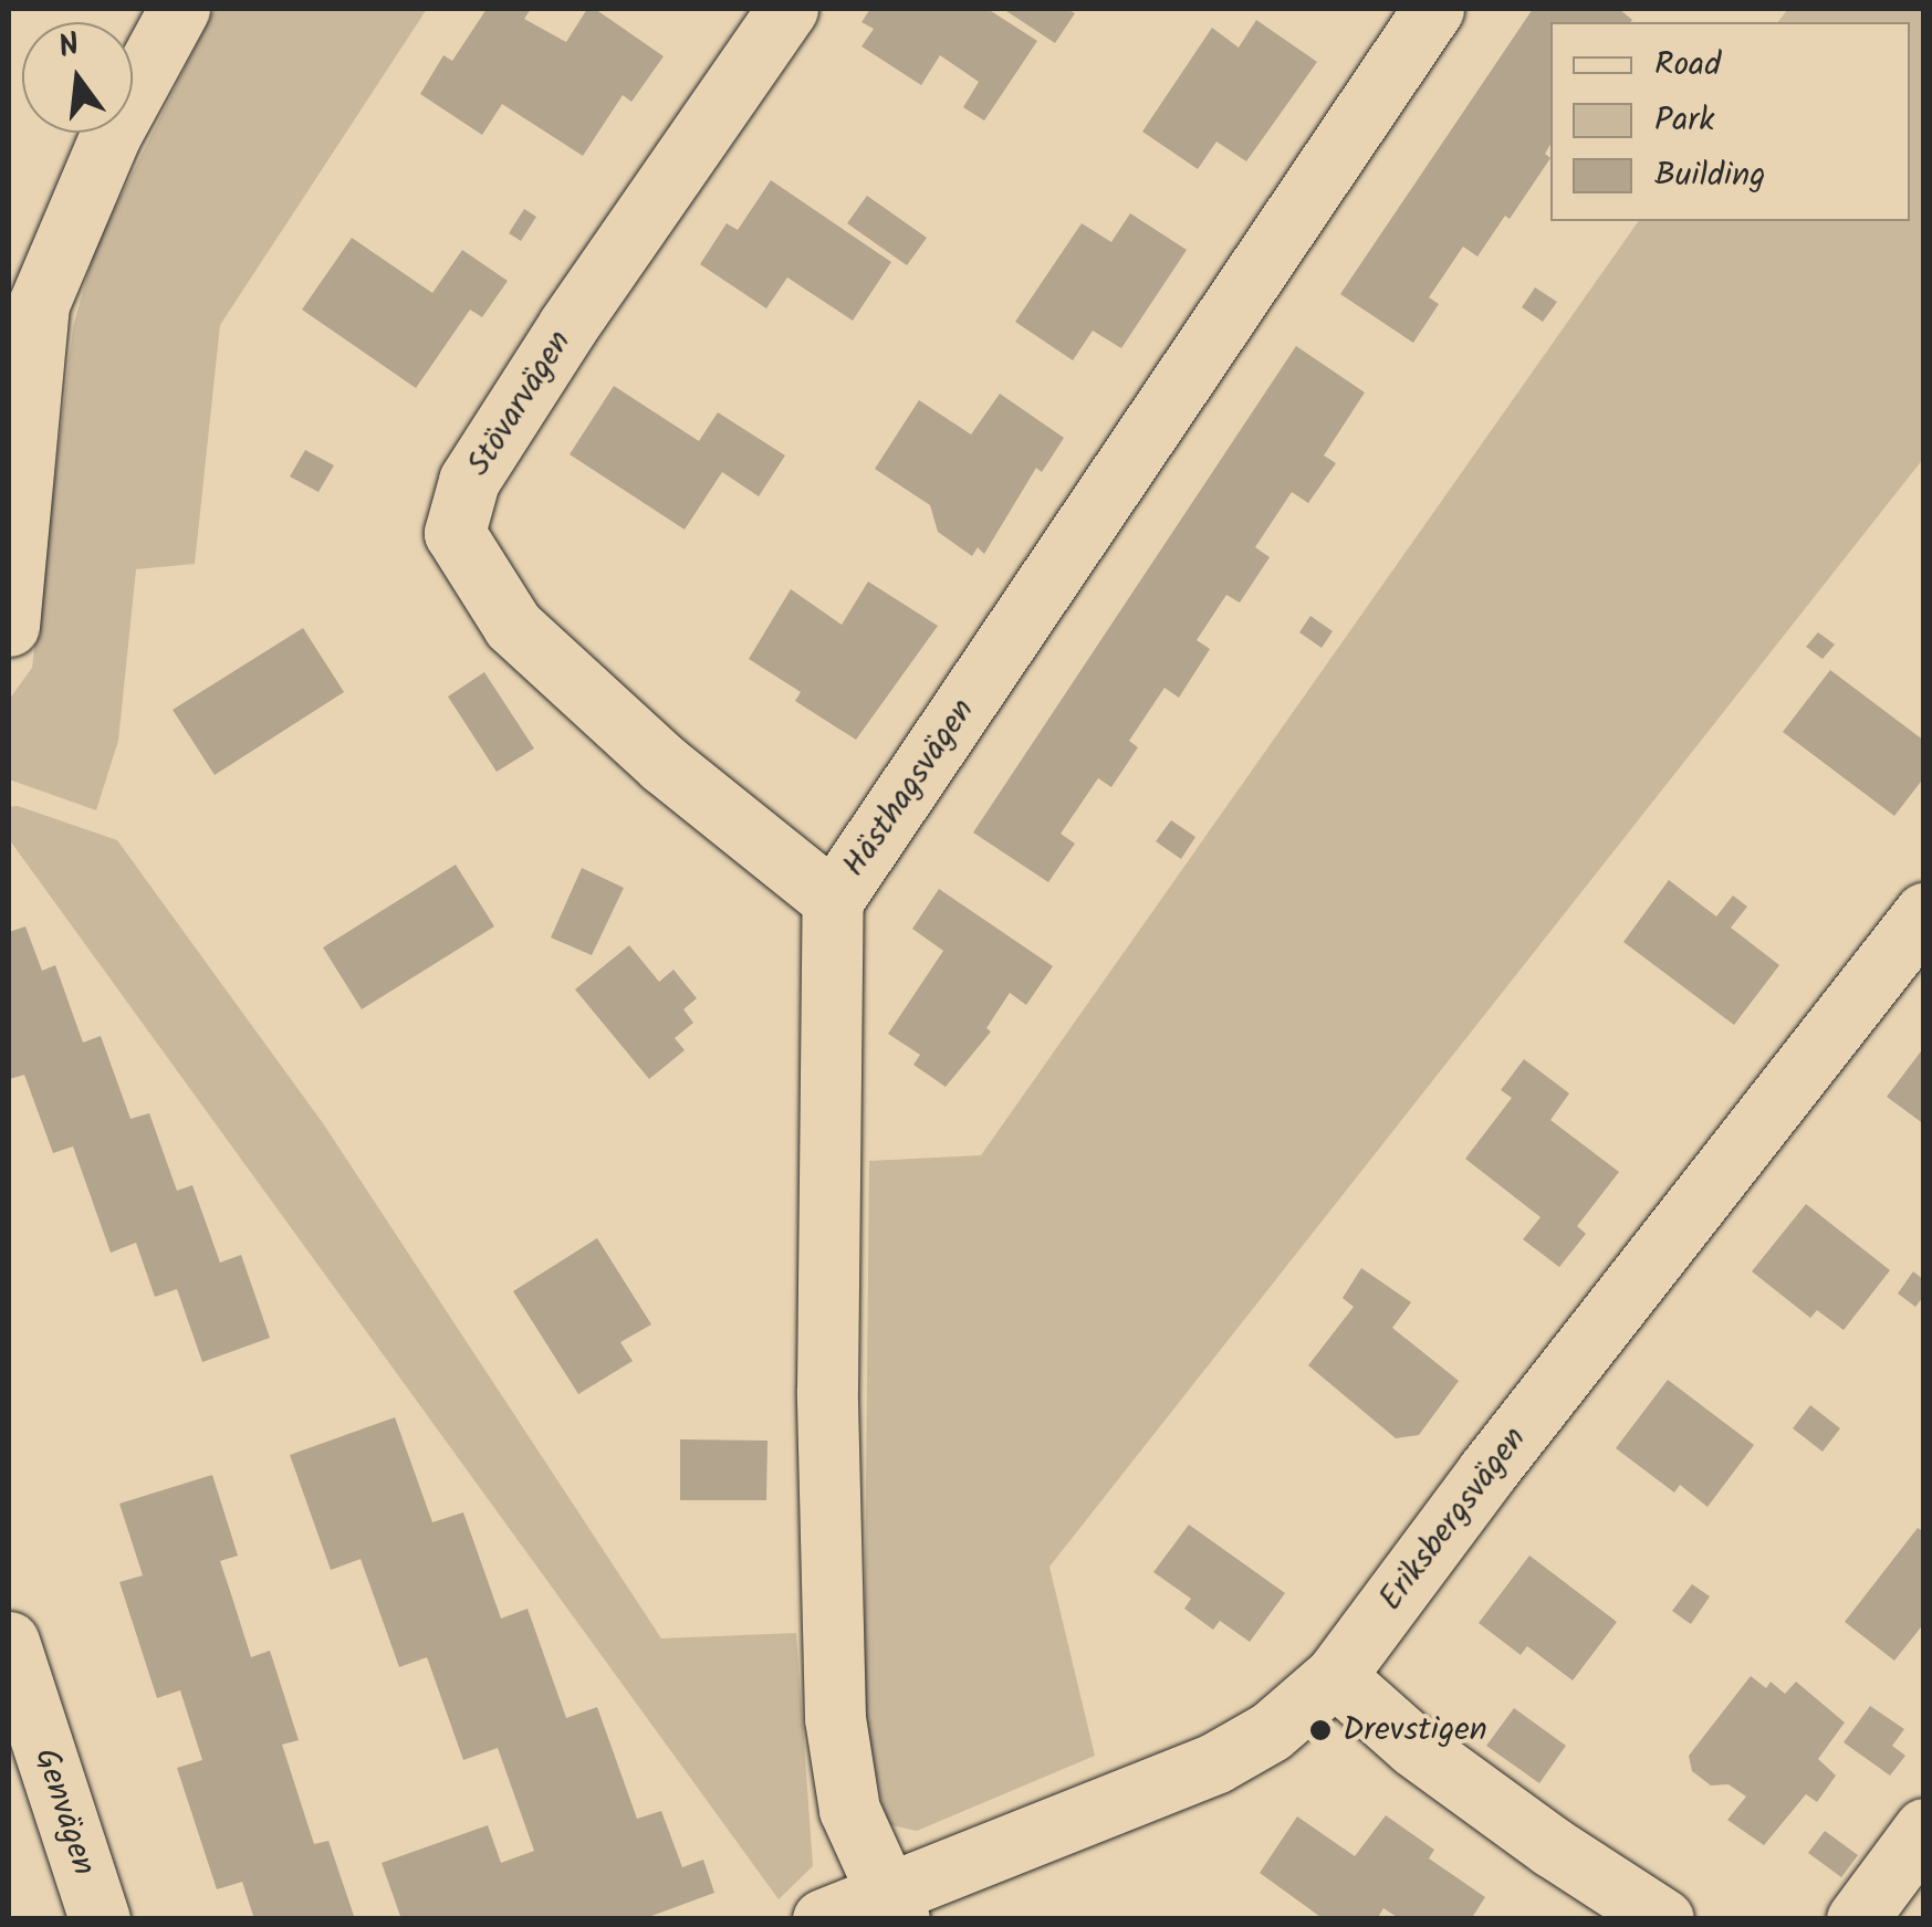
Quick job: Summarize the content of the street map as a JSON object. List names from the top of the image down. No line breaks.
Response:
{"streets":{"street":["Stövarvägen","Hästhagsvägen","Eriksbergsvägen","Genvägen"]},"crossings":[["Stövarvägen","Hästhagsvägen"],["Hästhagsvägen","Eriksbergsvägen"]],"places":["Drevstigen"],"legend":["Road","Park","Building"],"north":"top"}
